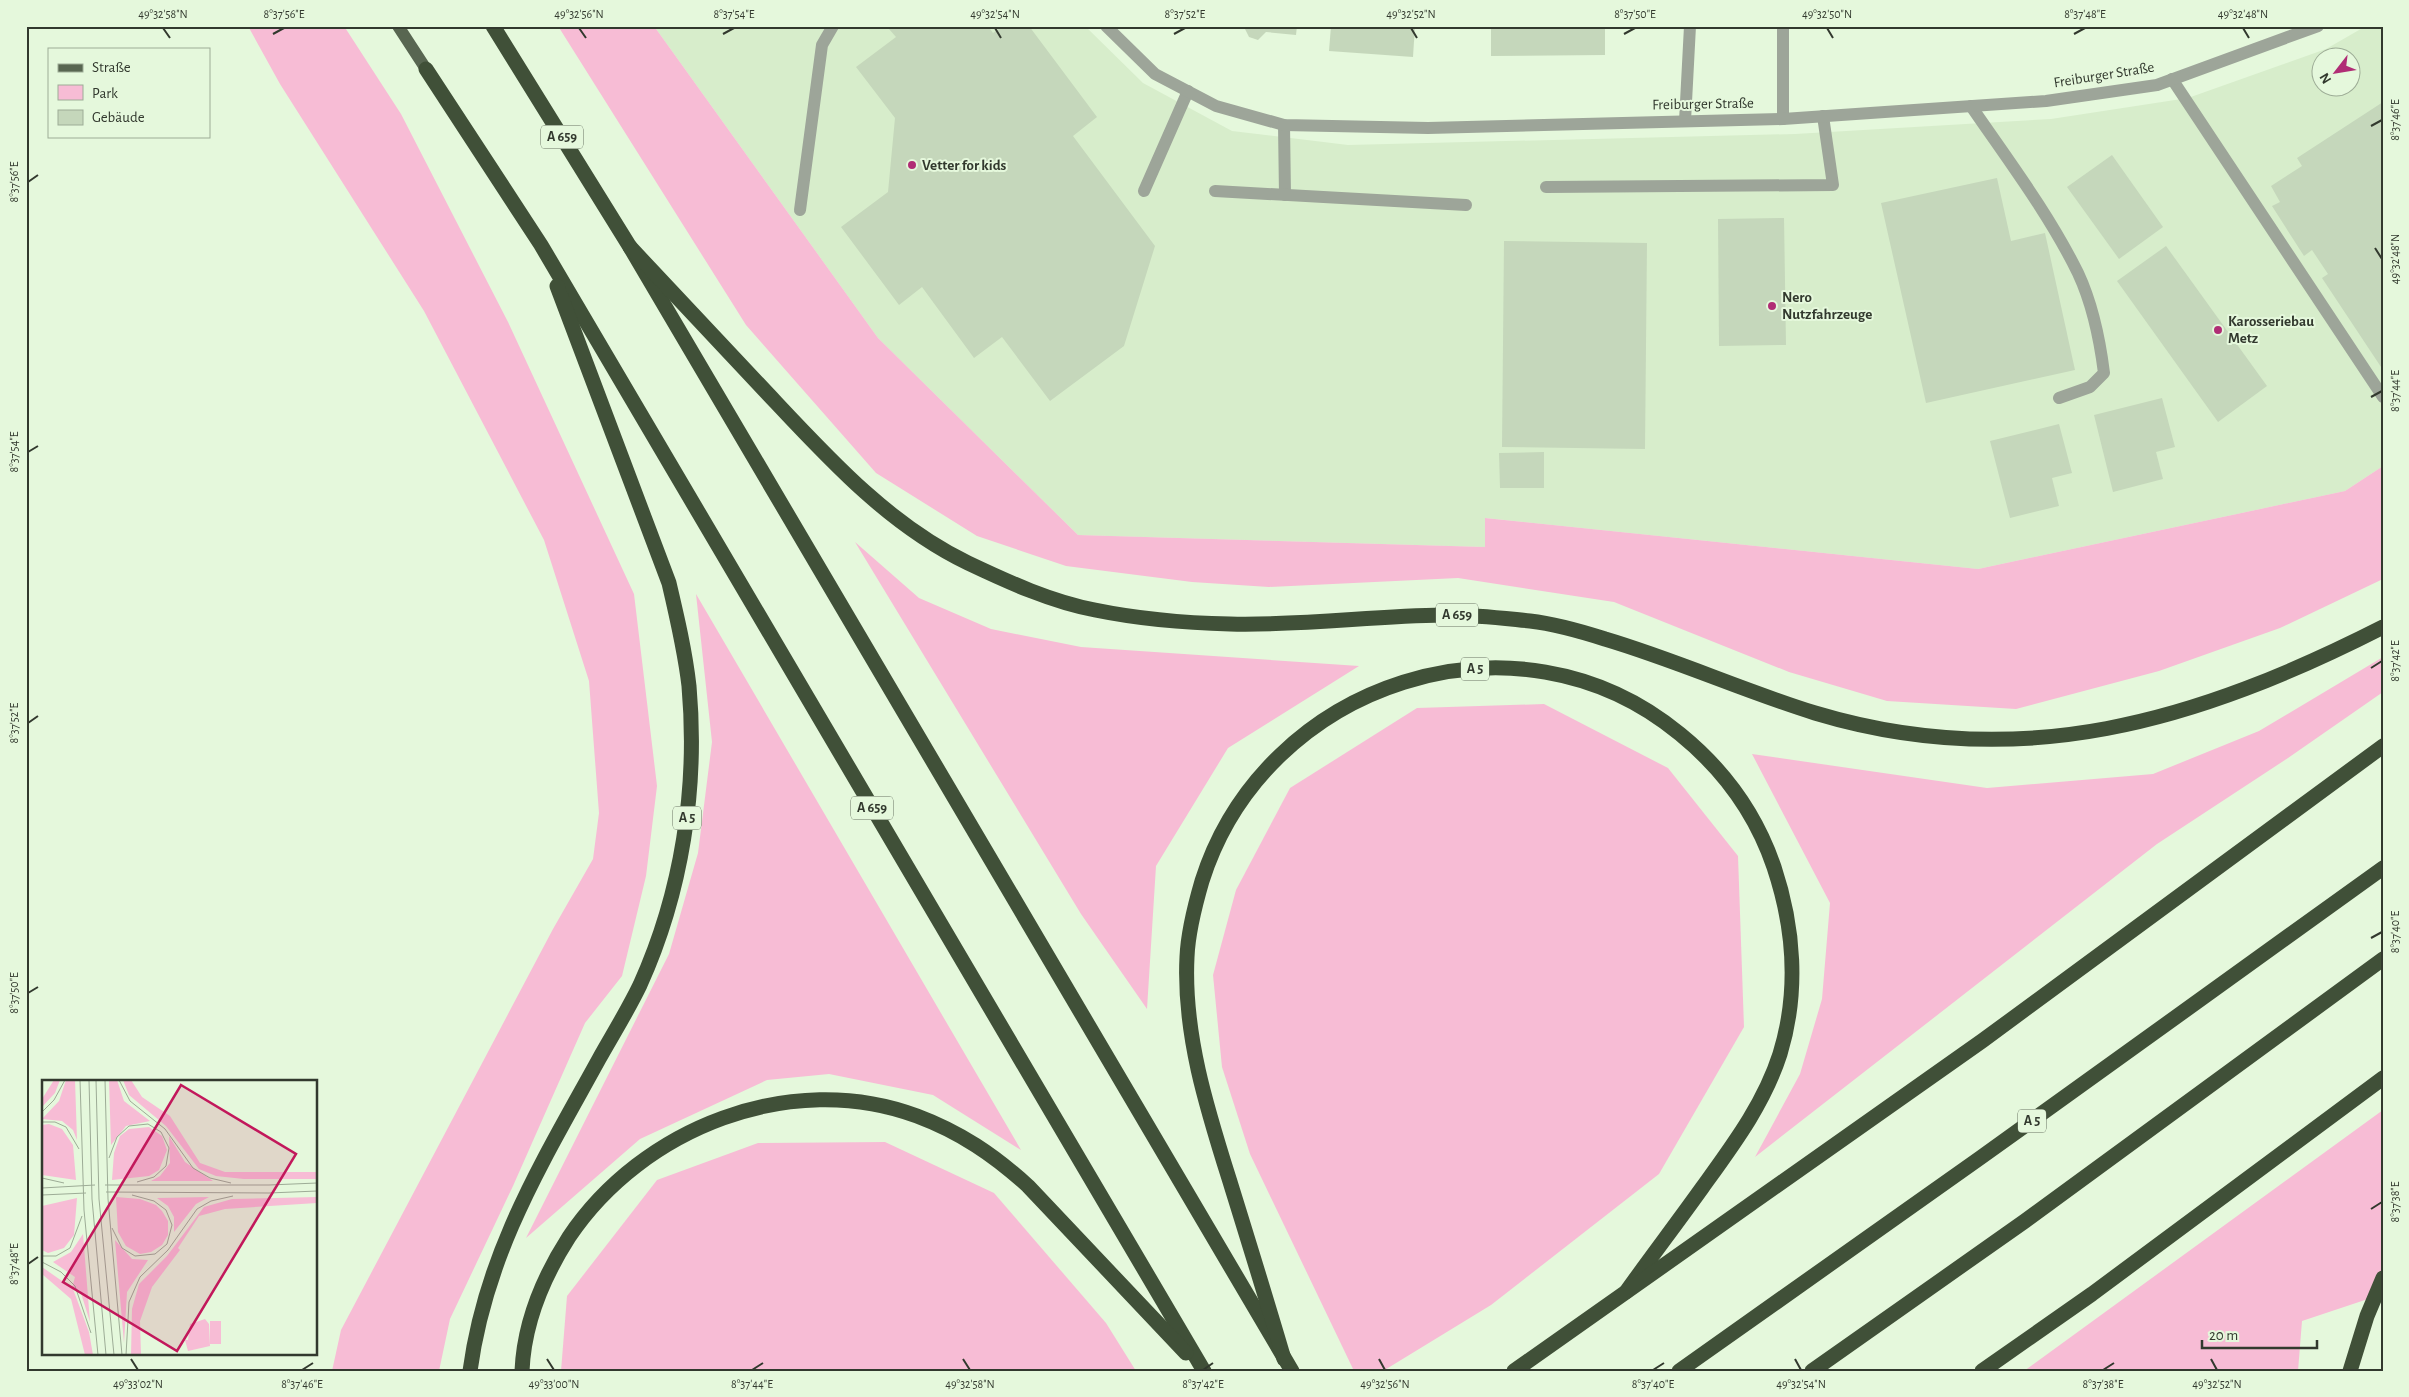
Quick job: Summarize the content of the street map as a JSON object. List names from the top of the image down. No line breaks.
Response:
{"streets":{"highway":["A 659","A 5"],"street":["Freiburger Straße"]},"crossings":[["A 659","A 5"]],"places":["Vetter for kids","Nero Nutzfahrzeuge","Karosseriebau Metz"],"legend":["Straße","Park","Gebäude"],"scale_bar":"20 m","north":"bottom left","coordinates":["49°32'58\"N","8°37'56\"E","49°32'56\"N","8°37'54\"E","49°32'54\"N","8°37'52\"E","49°32'52\"N","8°37'50\"E","49°32'50\"N","8°37'48\"E","49°32'48\"N","8°37'46\"E","8°37'44\"E","8°37'42\"E","8°37'40\"E","8°37'38\"E","49°33'02\"N","49°33'00\"N"]}
